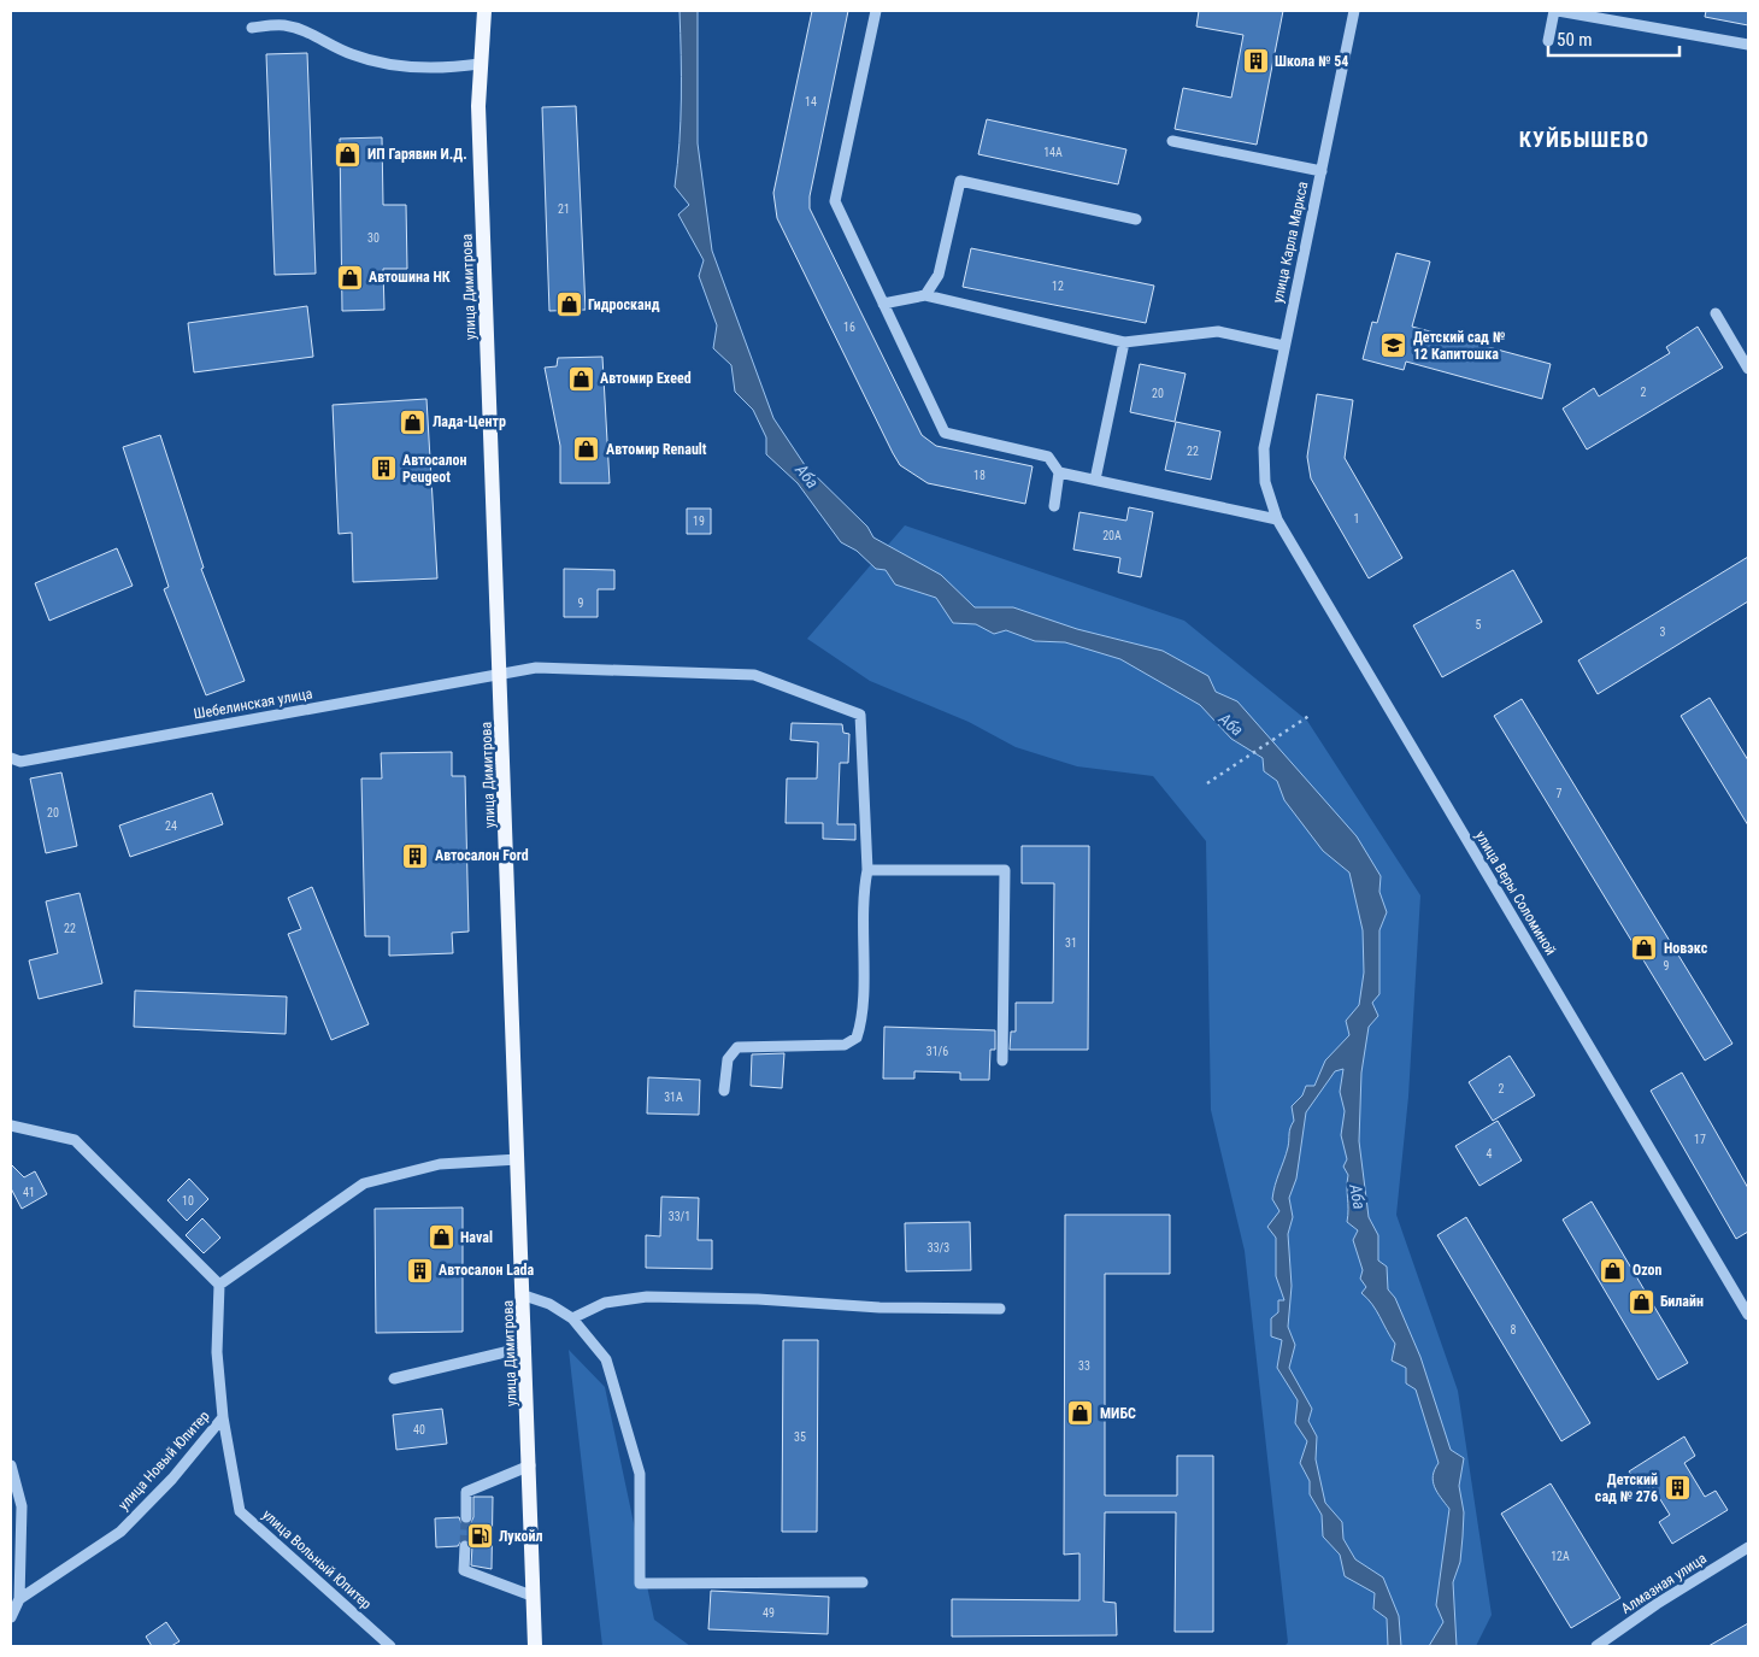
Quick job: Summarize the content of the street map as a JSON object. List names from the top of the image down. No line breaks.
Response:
{"streets":{"main road":["улица Димитрова"],"street":["улица Карла Маркса","Шебелинская улица","улица Веры Соломиной","улица Новый Юпитер","улица Вольный Юпитер","Алмазная улица"]},"crossings":[["улица Карла Маркса","улица Веры Соломиной"],["улица Димитрова","Шебелинская улица"],["улица Новый Юпитер","улица Вольный Юпитер"]],"districts":["КУЙБЫШЕВО"],"water":["Аба"],"places":{"building":["Школа № 54","Автосалон Peugeot","Автосалон Ford","Автосалон Lada","Детский сад № 276"],"shop":["ИП Гарявин И.Д.","Автошина НК","Гидросканд","Автомир Exeed","Лада-Центр","Автомир Renault","Новэкс","Haval","Ozon","Билайн","МИБС"],"school or university":["Детский сад № 12 Капитошка"],"fuel station":["Лукойл"]},"house_numbers":["14","14А","21","30","12","16","2","20","22","18","1","19","20А","9","5","3","7","20","24","22","31","9","31/6","2","31А","17","4","41","10","33/1","33/3","8","33","40","35","12А","49"],"scale_bar":"50 m"}
